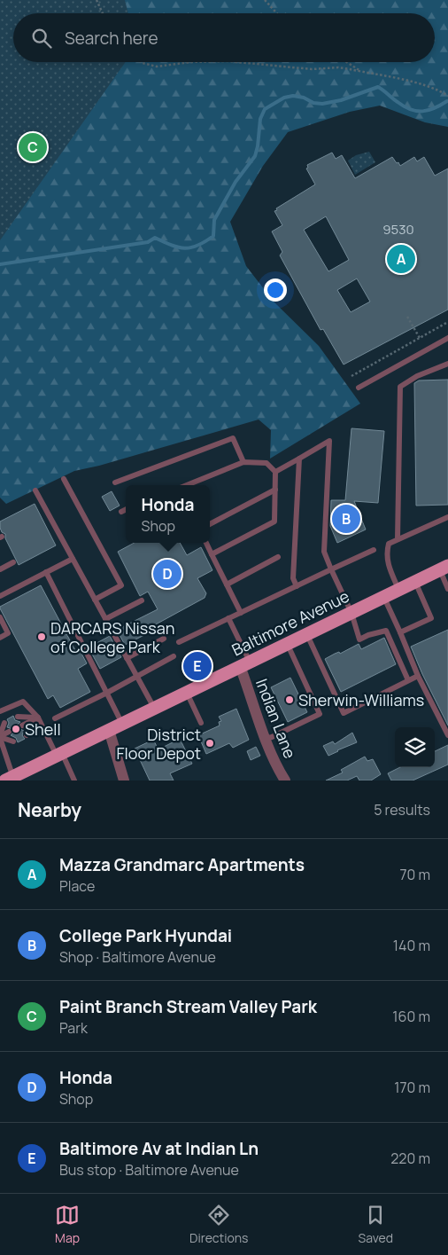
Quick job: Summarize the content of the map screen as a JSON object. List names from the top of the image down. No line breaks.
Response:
{"streets":{"main road":["Baltimore Avenue"],"street":["Indian Lane"]},"crossings":[["Baltimore Avenue","Indian Lane"]],"places":["DARCARS Nissan of College Park","Sherwin-Williams","Shell","District Floor Depot"],"house_numbers":["9530"],"page":{"search":"Search here","pins":["C","A","B","D","E"],"popup":["Honda","Shop"],"heading":["Nearby","5 results"],"list":[{"mark":"A","name":"Mazza Grandmarc Apartments","note":"Place","value":"70 m"},{"mark":"B","name":"College Park Hyundai","note":"Shop · Baltimore Avenue","value":"140 m"},{"mark":"C","name":"Paint Branch Stream Valley Park","note":"Park","value":"160 m"},{"mark":"D","name":"Honda","note":"Shop","value":"170 m"},{"mark":"E","name":"Baltimore Av at Indian Ln","note":"Bus stop · Baltimore Avenue","value":"220 m"}],"nav":["Map","Directions","Saved"]}}
